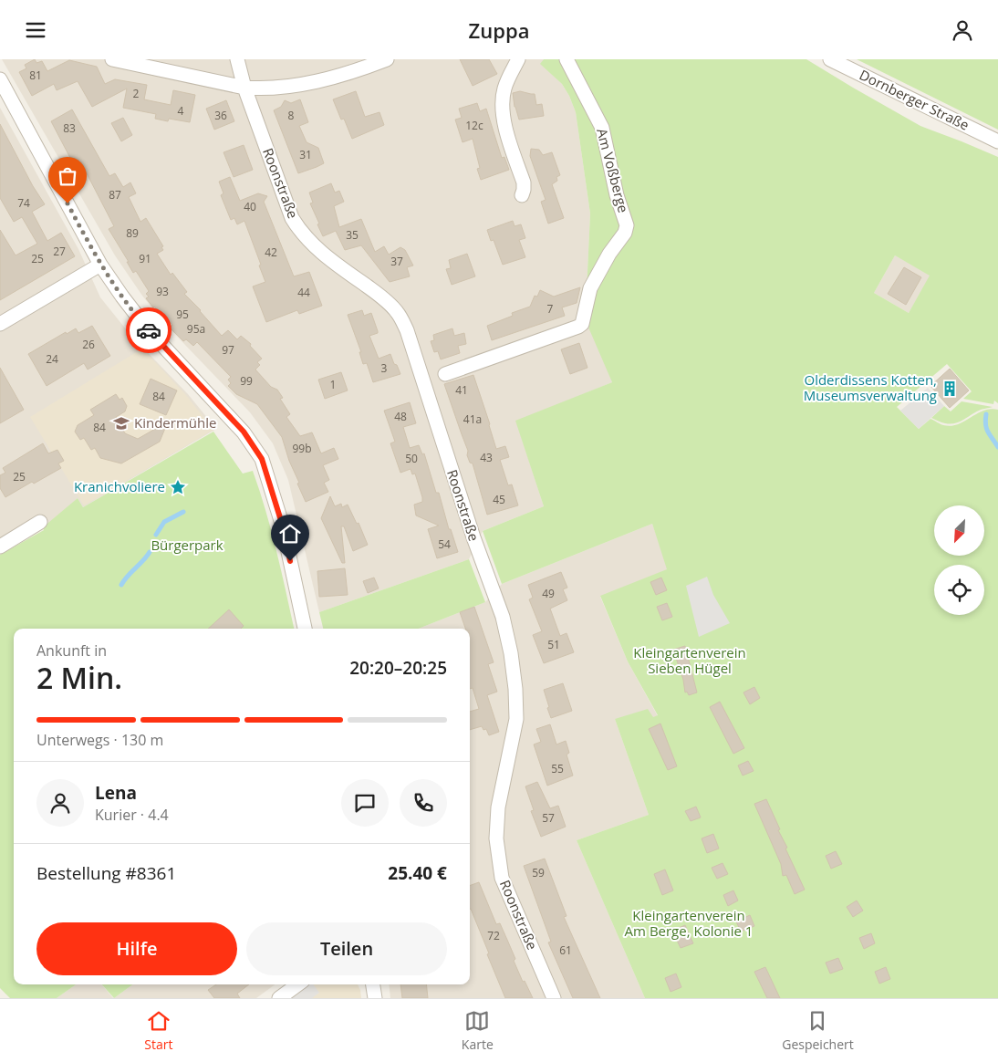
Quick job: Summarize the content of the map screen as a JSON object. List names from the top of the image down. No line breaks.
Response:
{"streets":{"street":["Dornberger Straße","Am Voßberge","Roonstraße"]},"parks":["Bürgerpark","Kleingartenverein Sieben Hügel","Kleingartenverein Am Berge, Kolonie 1"],"places":{"building":["Olderdissens Kotten, Museumsverwaltung"],"school or university":["Kindermühle"],"place":["Kranichvoliere"]},"house_numbers":["81","2","4","36","8","12c","83","31","87","74","40","89","35","27","42","25","91","37","93","44","7","95","95a","26","97","24","3","99","1","41","84","48","41a","84","99b","43","50","25","45","54","49","51","55","57","59","72","61"],"north":"bottom left","page":{"header":"Zuppa","heading":["2 Min.","Ankunft in","20:20–20:25"],"panel":["Lena","Kurier · 4.4","Bestellung #8361","25.40 €"],"bar":"Unterwegs · 130 m","buttons":["Hilfe","Teilen"],"tabs":["Start","Karte","Gespeichert"]}}
